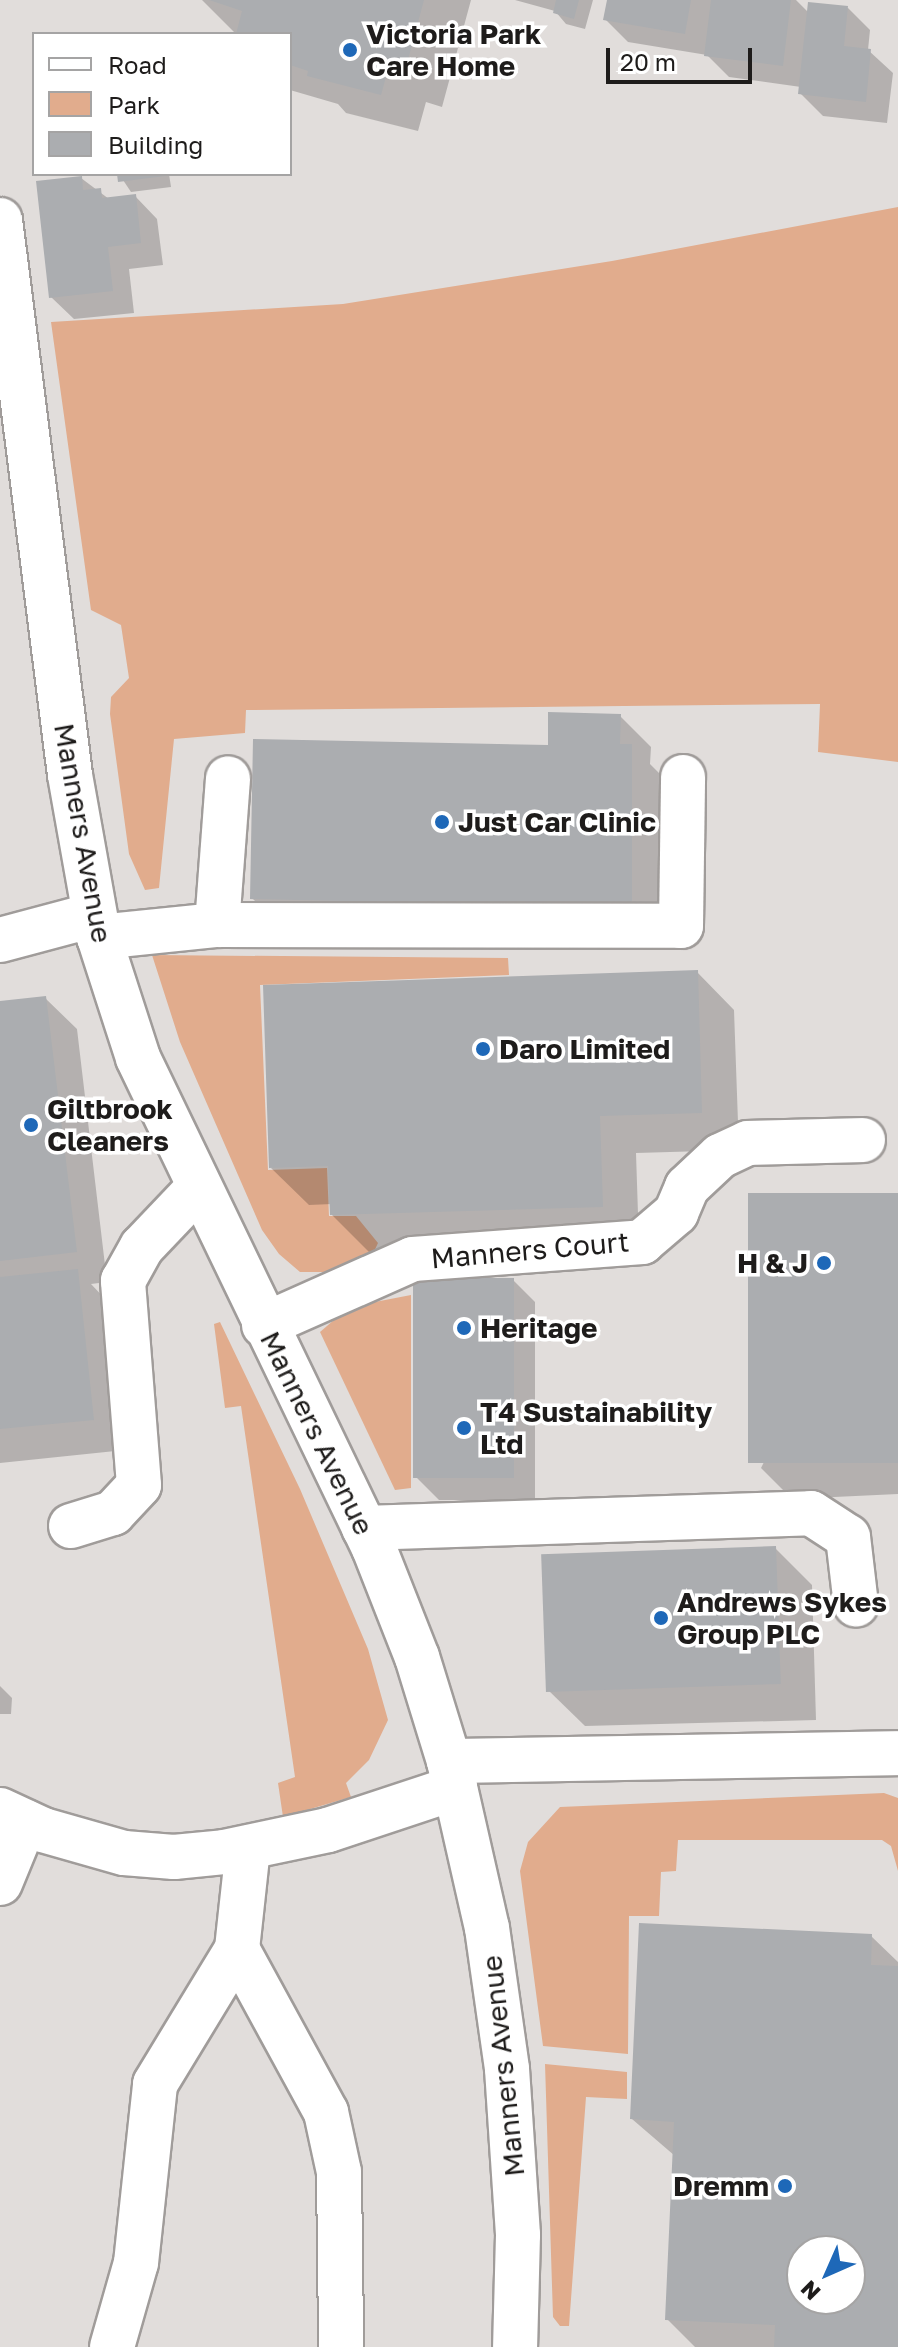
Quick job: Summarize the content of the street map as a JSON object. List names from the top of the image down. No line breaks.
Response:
{"streets":{"street":["Manners Avenue","Manners Court"]},"crossings":[["Manners Avenue","Manners Court"]],"places":["Victoria Park Care Home","Just Car Clinic","Daro Limited","Giltbrook Cleaners","H & J","Heritage","T4 Sustainability Ltd","Andrews Sykes Group PLC","Dremm"],"legend":["Road","Park","Building"],"scale_bar":"20 m","north":"bottom left"}
